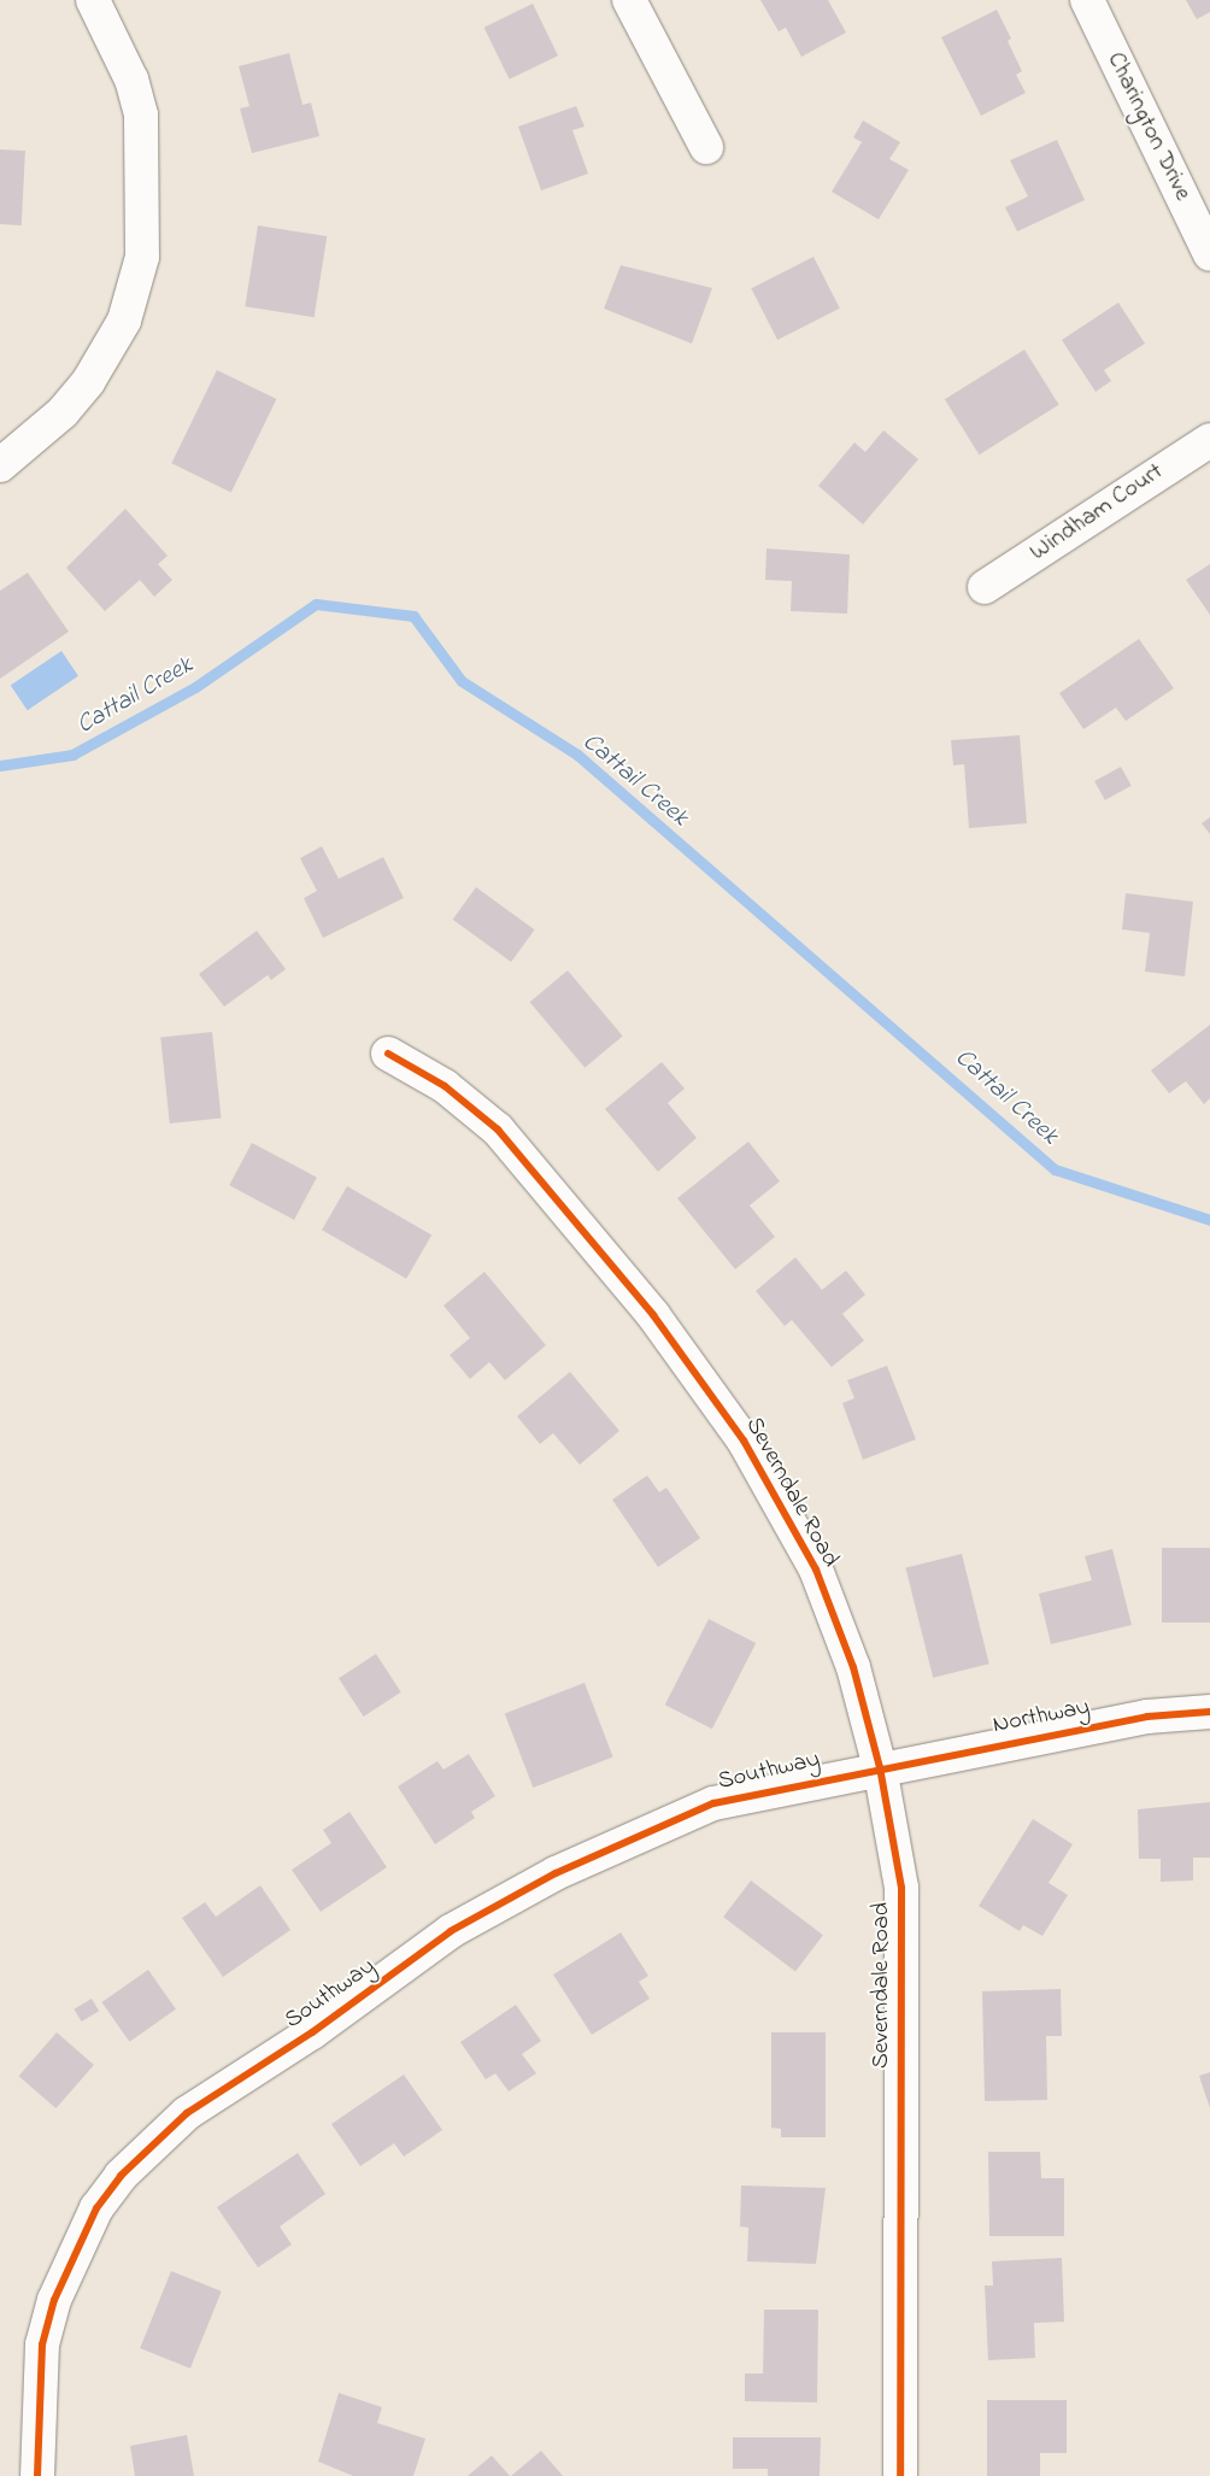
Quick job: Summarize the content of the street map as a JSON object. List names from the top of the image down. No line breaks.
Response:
{"streets":{"street":["Charington Drive","Windham Court","Severndale Road","Northway","Southway"]},"crossings":[["Severndale Road","Northway"],["Severndale Road","Southway"],["Northway","Southway"]],"water":["Cattail Creek"]}
